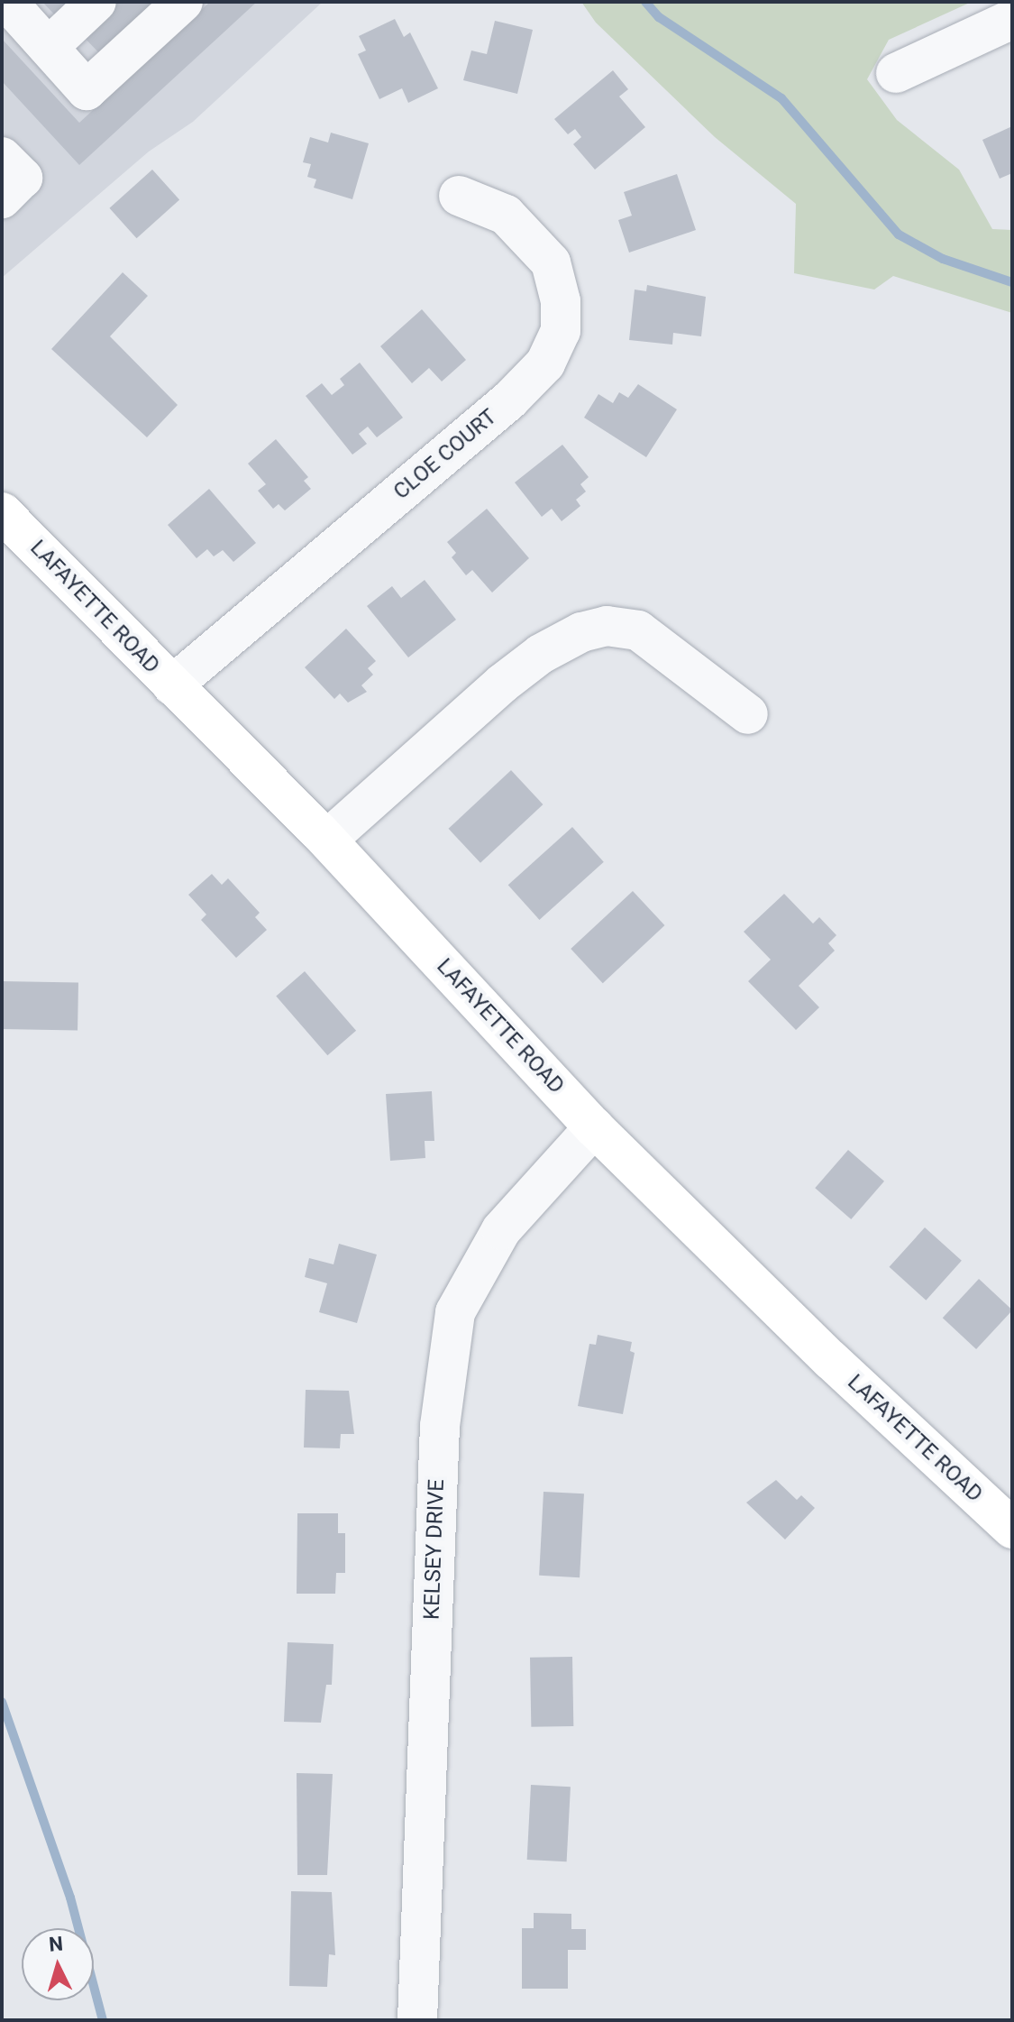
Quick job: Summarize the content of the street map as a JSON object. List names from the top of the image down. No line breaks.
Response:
{"streets":{"main road":["LAFAYETTE ROAD"],"street":["CLOE COURT","KELSEY DRIVE"]},"crossings":[["CLOE COURT","LAFAYETTE ROAD"],["LAFAYETTE ROAD","KELSEY DRIVE"]],"north":"top"}
